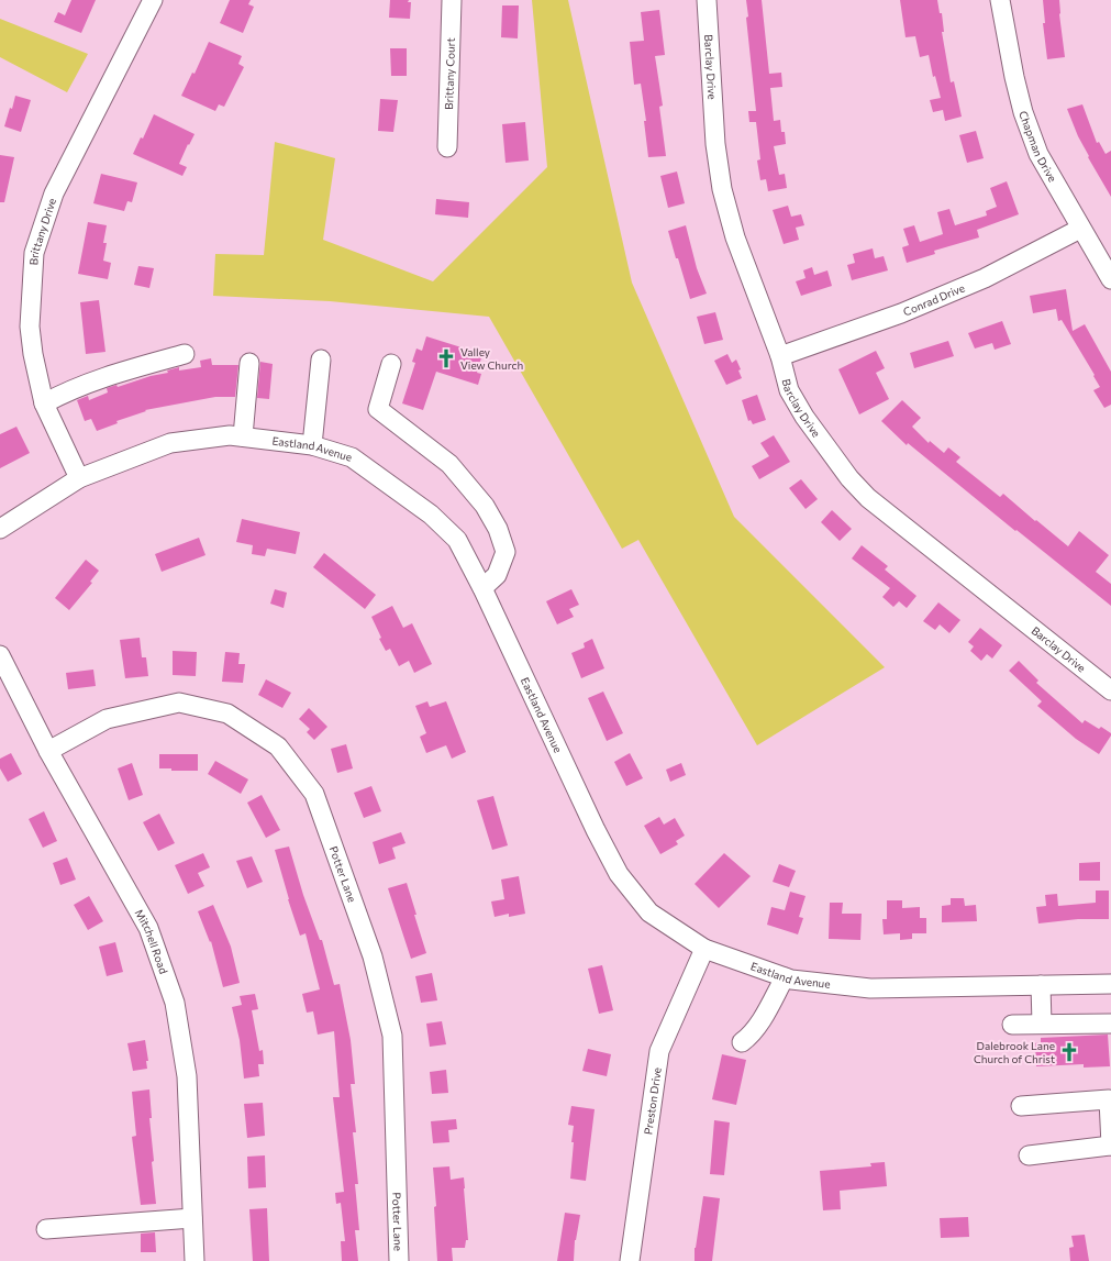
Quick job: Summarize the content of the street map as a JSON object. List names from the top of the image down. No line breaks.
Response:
{"streets":{"street":["Barclay Drive","Brittany Court","Chapman Drive","Brittany Drive","Conrad Drive","Eastland Avenue","Potter Lane","Mitchell Road","Preston Drive"]},"crossings":[["Barclay Drive","Conrad Drive"],["Chapman Drive","Conrad Drive"],["Brittany Drive","Eastland Avenue"],["Eastland Avenue","Preston Drive"],["Potter Lane","Mitchell Road"]],"places":{"church":["Valley View Church","Dalebrook Lane Church of Christ"]}}
